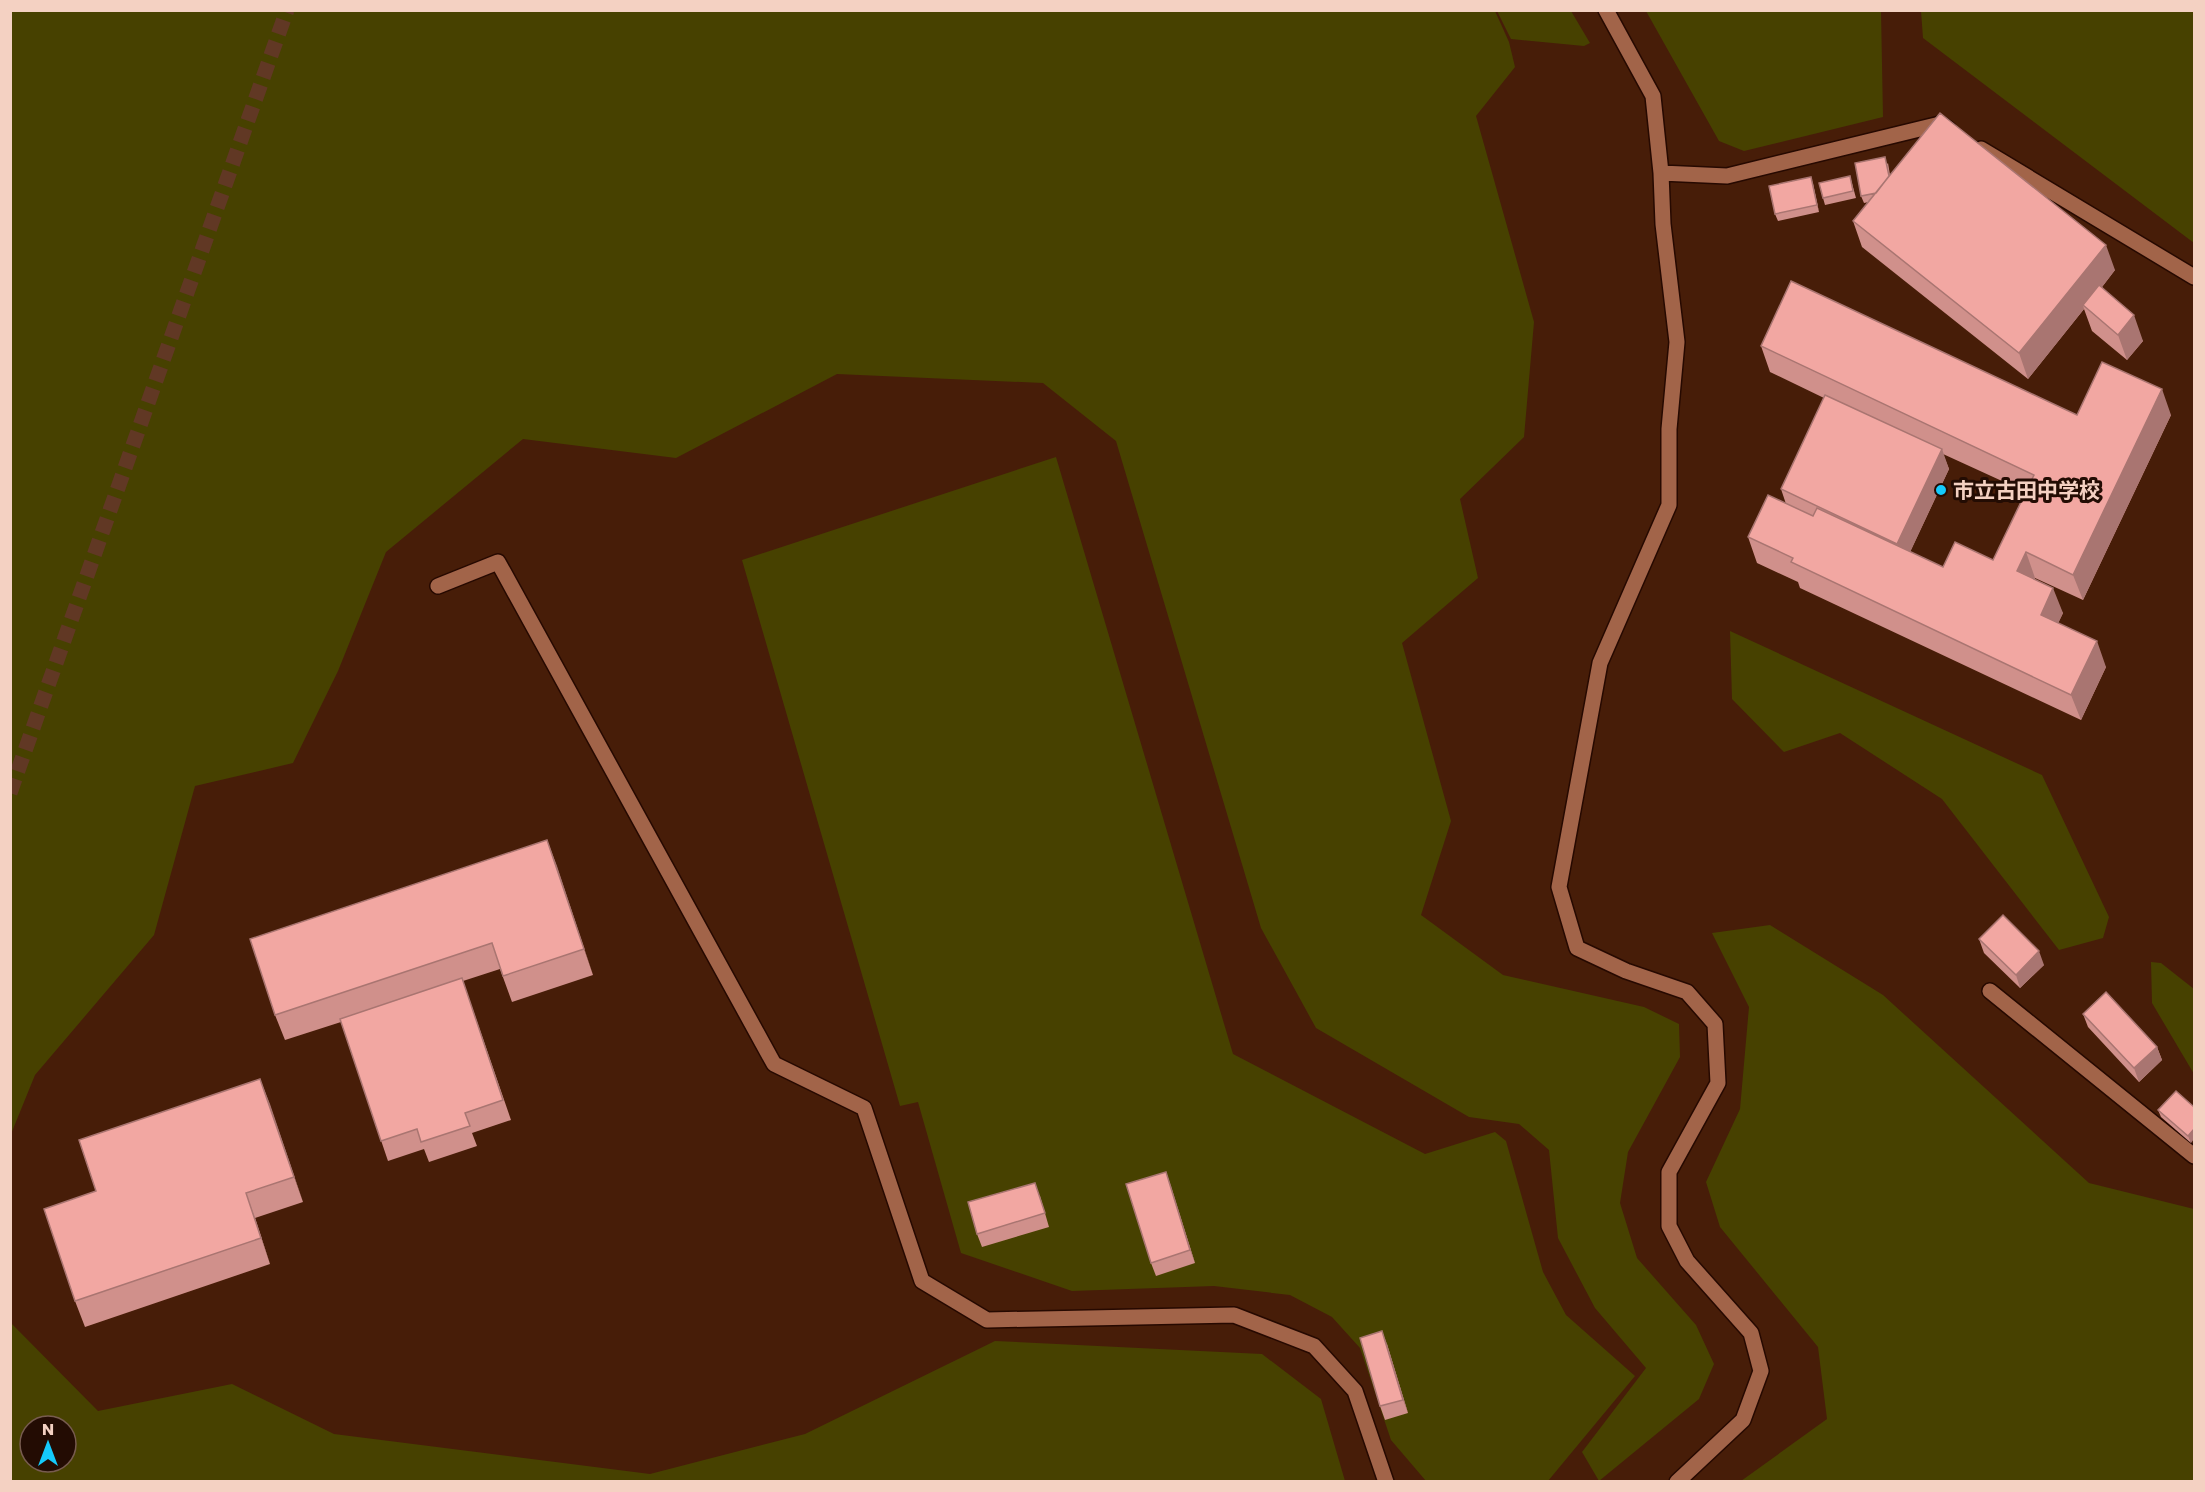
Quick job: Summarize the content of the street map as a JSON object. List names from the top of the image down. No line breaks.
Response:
{"places":["市立古田中学校"],"north":"top"}
